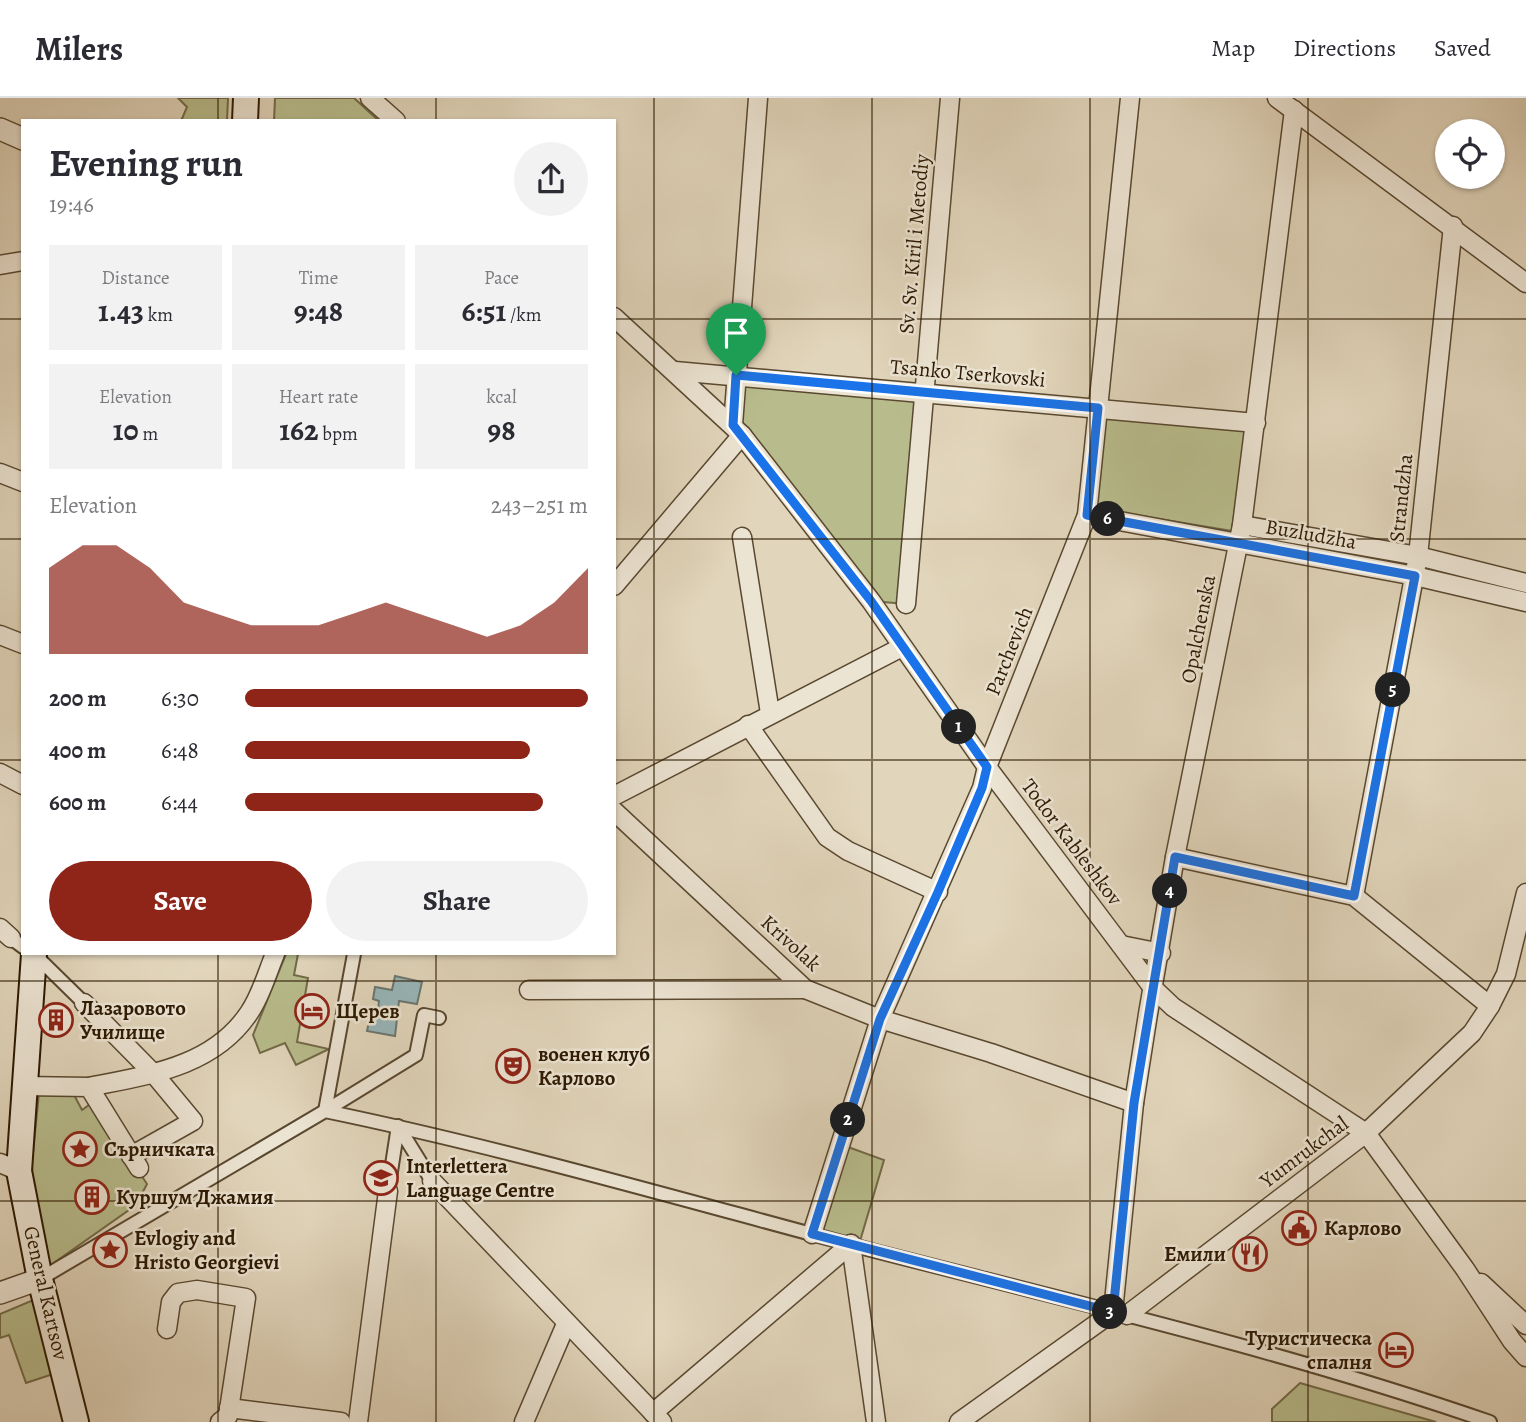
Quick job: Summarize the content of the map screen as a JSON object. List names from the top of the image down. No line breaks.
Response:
{"streets":{"main road":["General Kartsov"],"street":["Sv. Sv. Kiril i Metodiy","Tsanko Tserkovski","Strandzha","Buzludzha","Opalchenska","Parchevich","Todor Kableshkov","Krivolak","Yumrukchal"]},"crossings":[["Sv. Sv. Kiril i Metodiy","Tsanko Tserkovski"],["Tsanko Tserkovski","Opalchenska"],["Tsanko Tserkovski","Parchevich"],["Tsanko Tserkovski","Todor Kableshkov"],["Strandzha","Buzludzha"],["Buzludzha","Opalchenska"],["Buzludzha","Parchevich"],["Opalchenska","Todor Kableshkov"],["Opalchenska","Krivolak"],["Opalchenska","Yumrukchal"],["Parchevich","Todor Kableshkov"],["Parchevich","Krivolak"],["Todor Kableshkov","Yumrukchal"]],"places":{"hotel":["Щерев","Туристическа спалня"],"building":["Лазаровото Училище","Куршум Джамия"],"theatre":["военен клуб Карлово"],"place":["Сърничката","Evlogiy and Hristo Georgievi"],"school or university":["Interlettera Language Centre"],"public building":["Карлово"],"restaurant":["Емили"]},"page":{"header":"Milers","nav":["Map","Directions","Saved"],"heading":["Evening run","19:46"],"stats":[["Distance","1.43 km"],["Time","9:48"],["Pace","6:51 /km"],["Elevation","10 m"],["Heart rate","162 bpm"],["kcal","98"]],"chart":["Elevation","243–251 m"],"pins":["6","5","1","4","2","3"],"list":[{"name":"200 m","note":"6:30"},{"name":"400 m","note":"6:48"},{"name":"600 m","note":"6:44"}],"buttons":["Save","Share"]}}
